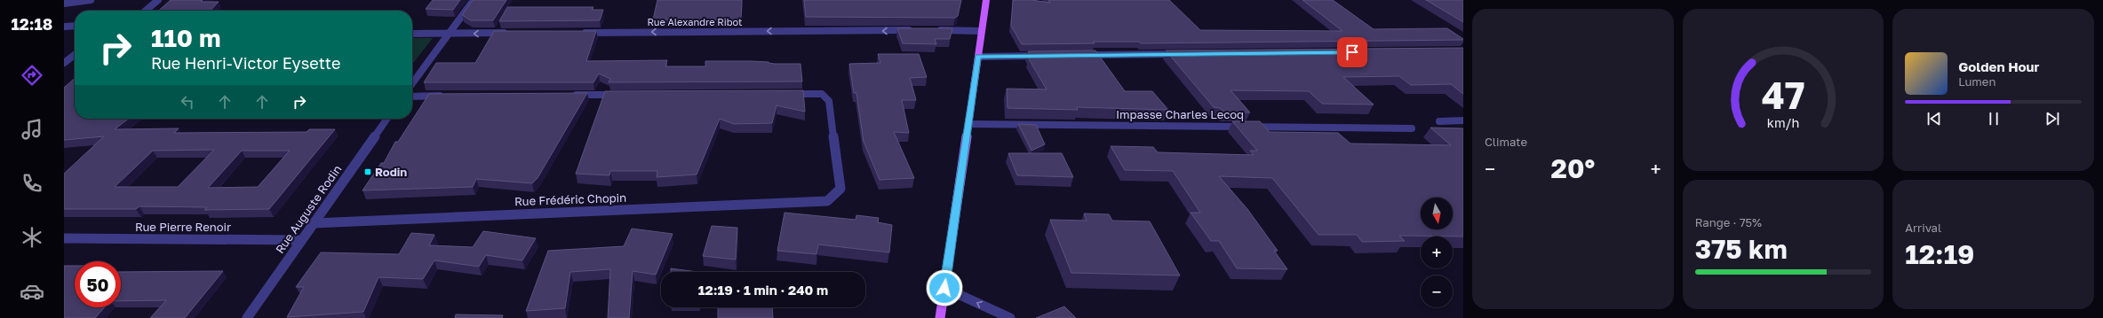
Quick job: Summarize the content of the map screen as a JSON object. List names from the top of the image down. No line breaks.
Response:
{"streets":{"street":["Rue Alexandre Ribot","Impasse Charles Lecoq","Rue Frédéric Chopin","Rue Auguste Rodin","Rue Pierre Renoir"]},"crossings":[["Rue Frédéric Chopin","Rue Auguste Rodin"],["Rue Auguste Rodin","Rue Pierre Renoir"]],"one_way":["Rue Alexandre Ribot"],"places":{"transit":["Rodin"]},"north":"bottom","page":{"tabs":"12:18","tile":["Climate",["Range · 75%","375 km"],["Arrival","12:19"]],"turn":["110 m","Rue Henri-Victor Eysette"],"song":["Golden Hour","Lumen"],"heat":["−","20°","+"],"map_buttons":["+","−"],"limit":"50","trip":"12:19 · 1 min · 240 m","gauge":["47","km/h"]}}
